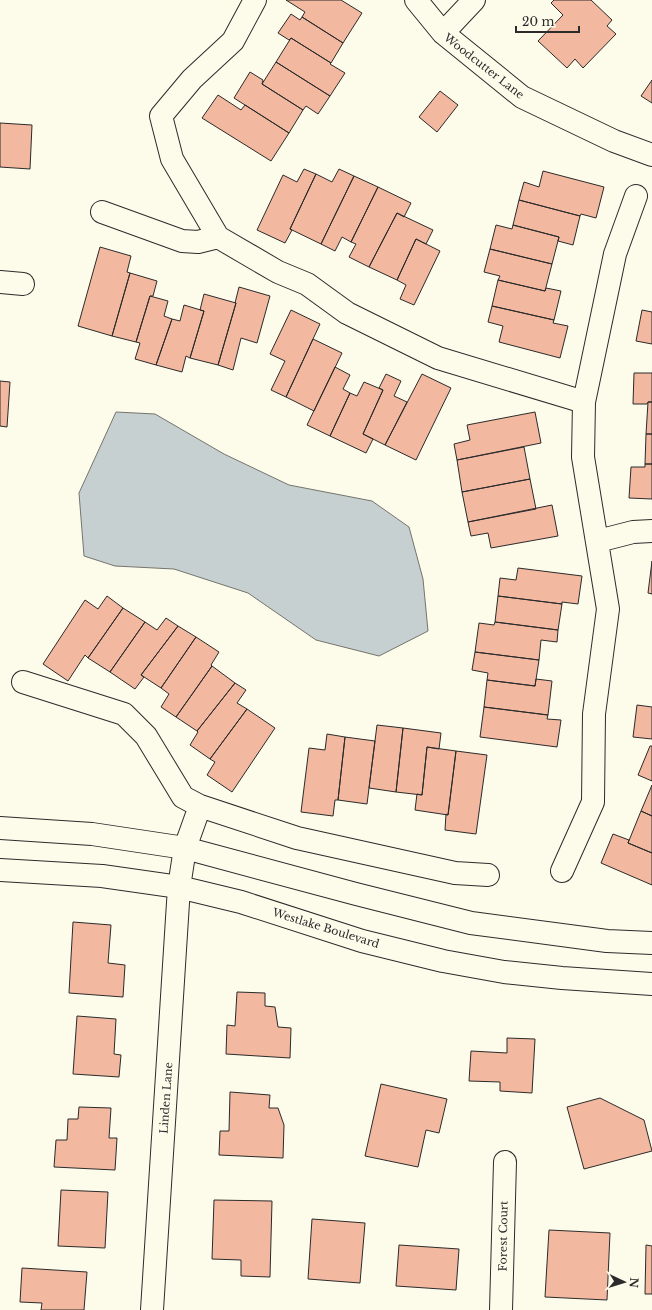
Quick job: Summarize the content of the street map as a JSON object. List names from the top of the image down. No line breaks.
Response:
{"streets":{"street":["Woodcutter Lane","Westlake Boulevard","Linden Lane","Forest Court"]},"crossings":[["Westlake Boulevard","Linden Lane"]],"scale_bar":"20 m","north":"right"}
